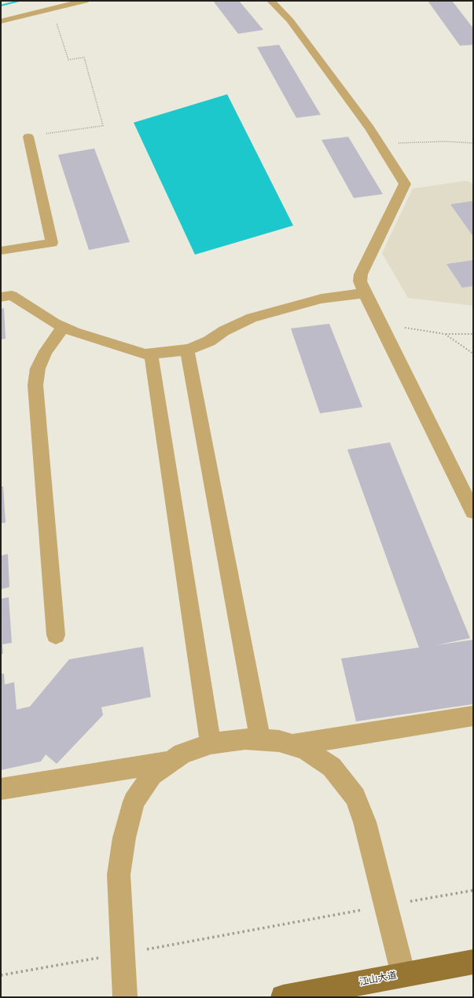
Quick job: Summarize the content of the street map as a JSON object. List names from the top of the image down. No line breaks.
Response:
{"streets":{"main road":["江山大道"]}}
